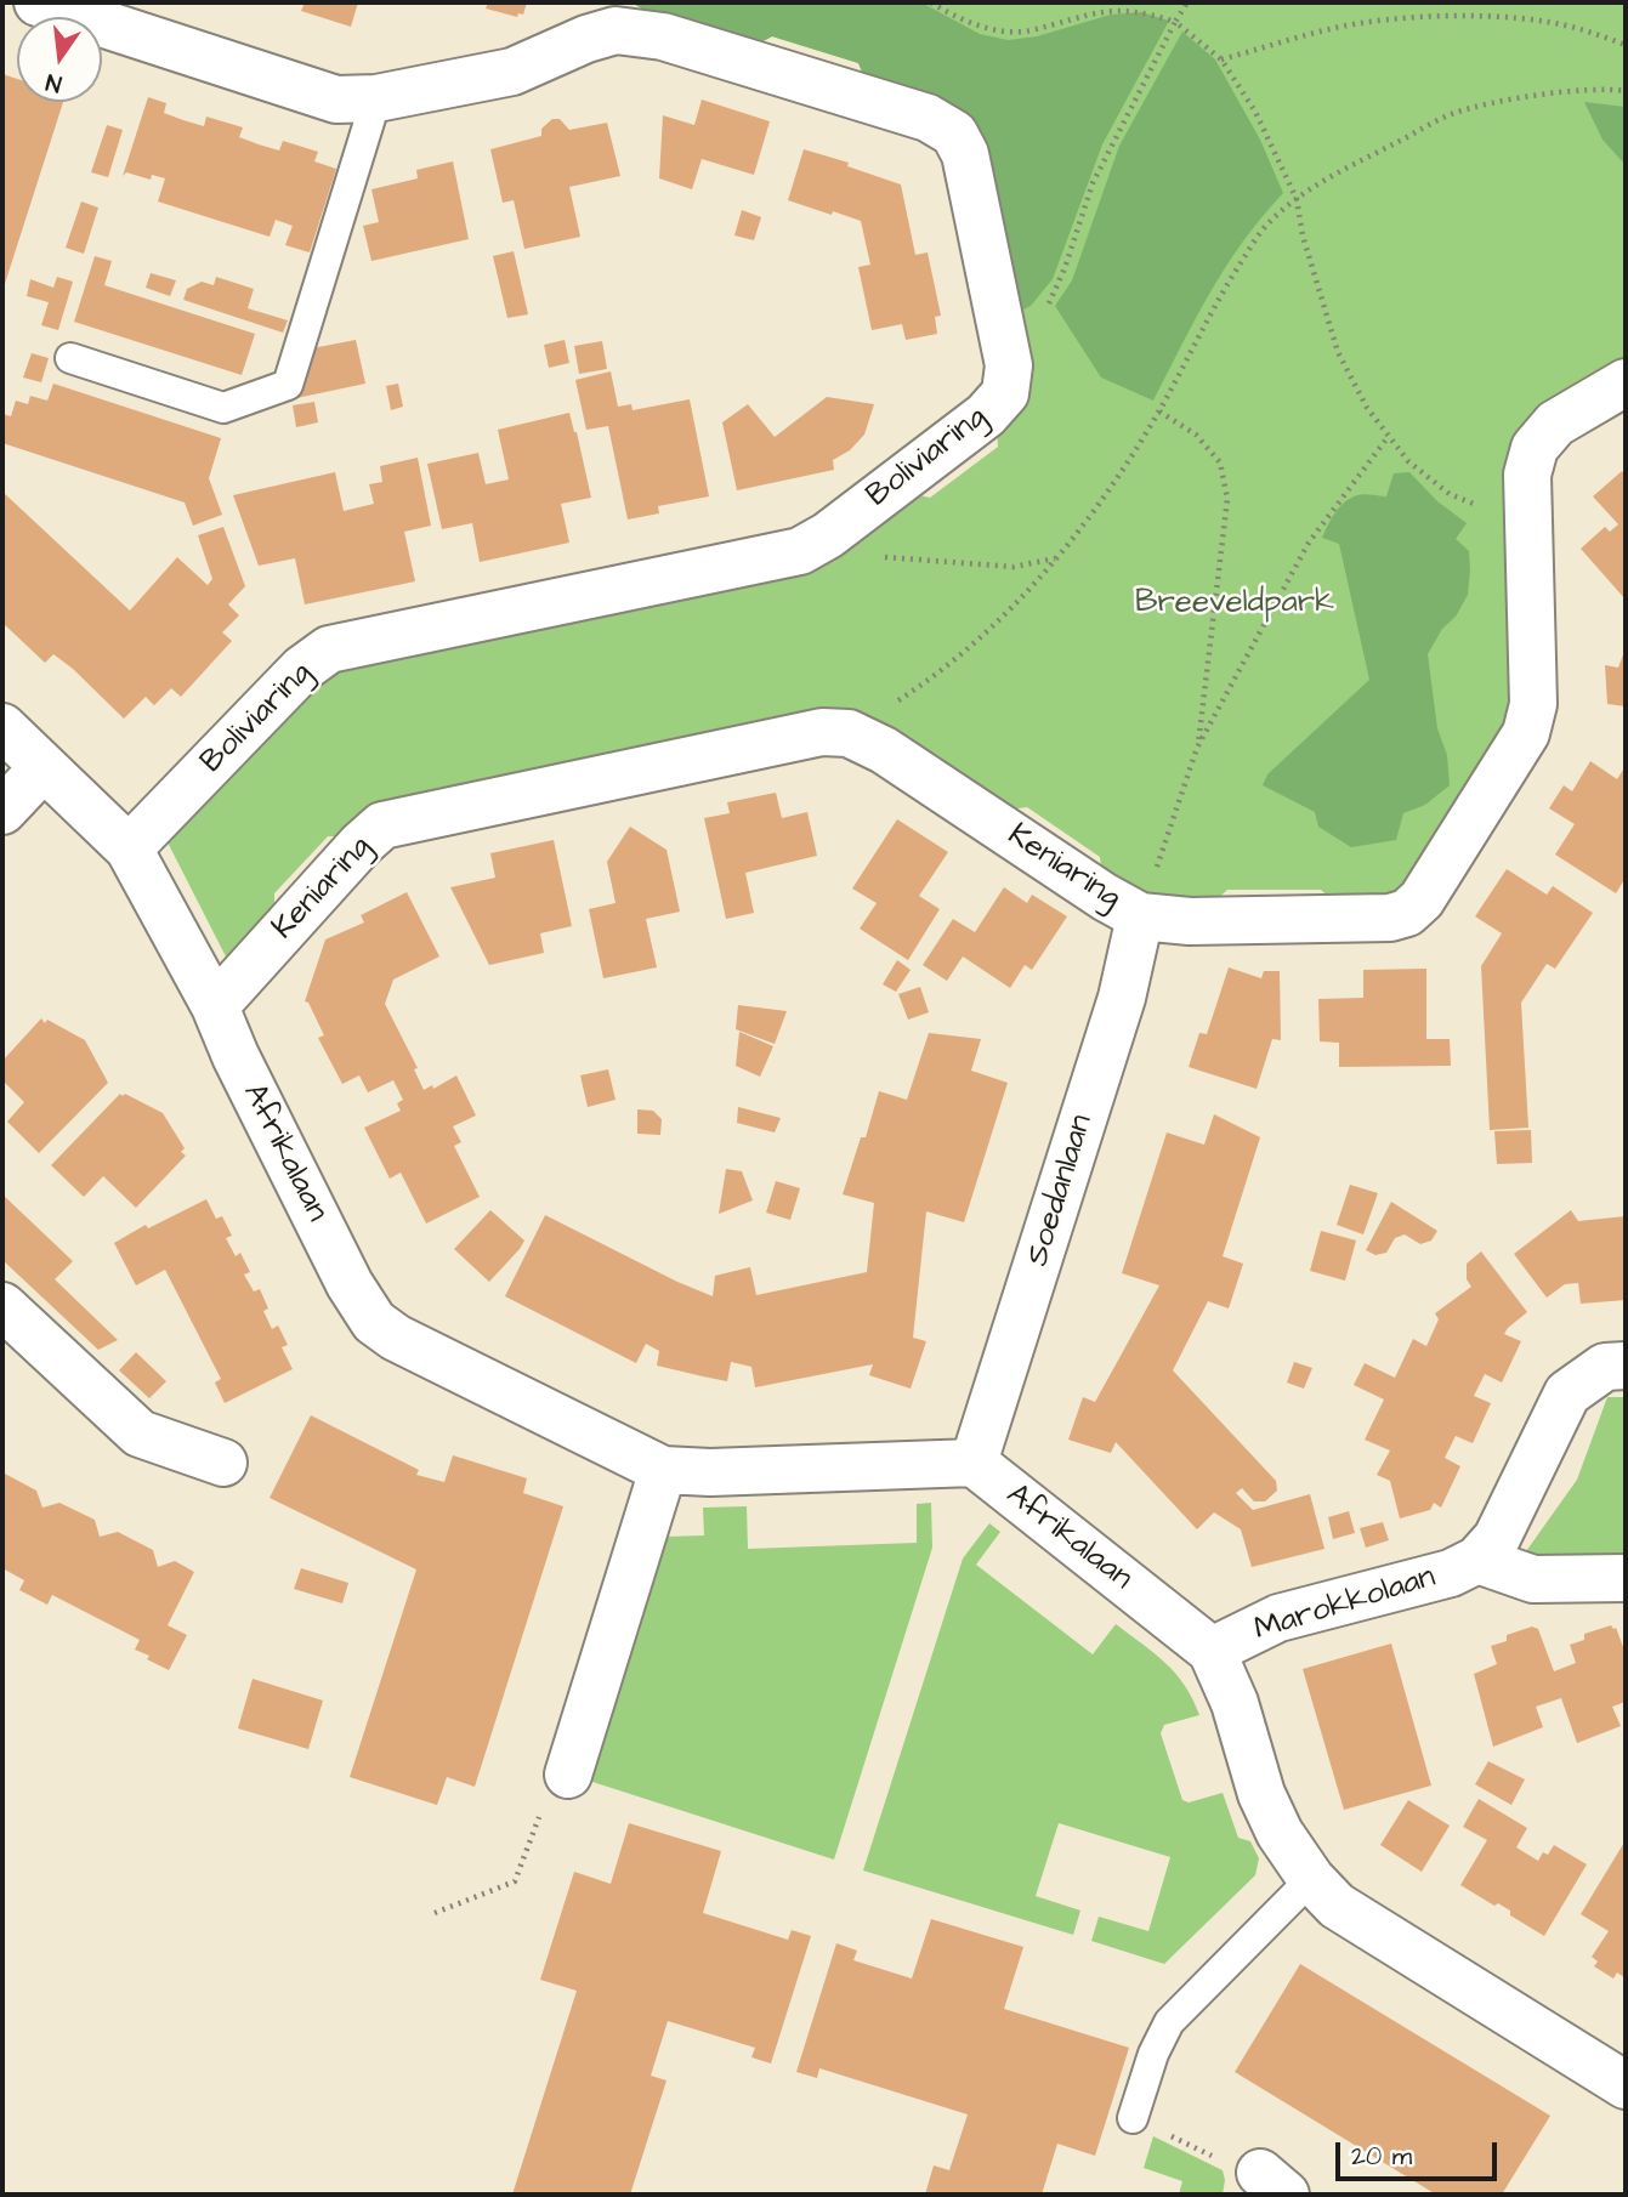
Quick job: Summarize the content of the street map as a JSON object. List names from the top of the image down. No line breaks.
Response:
{"streets":{"street":["Boliviaring","Keniaring","Afrikalaan","Soedanlaan","Marokkolaan"]},"crossings":[["Boliviaring","Afrikalaan"],["Keniaring","Afrikalaan"],["Keniaring","Soedanlaan"],["Afrikalaan","Soedanlaan"],["Afrikalaan","Marokkolaan"]],"parks":["Breeveldpark"],"scale_bar":"20 m","north":"bottom"}
